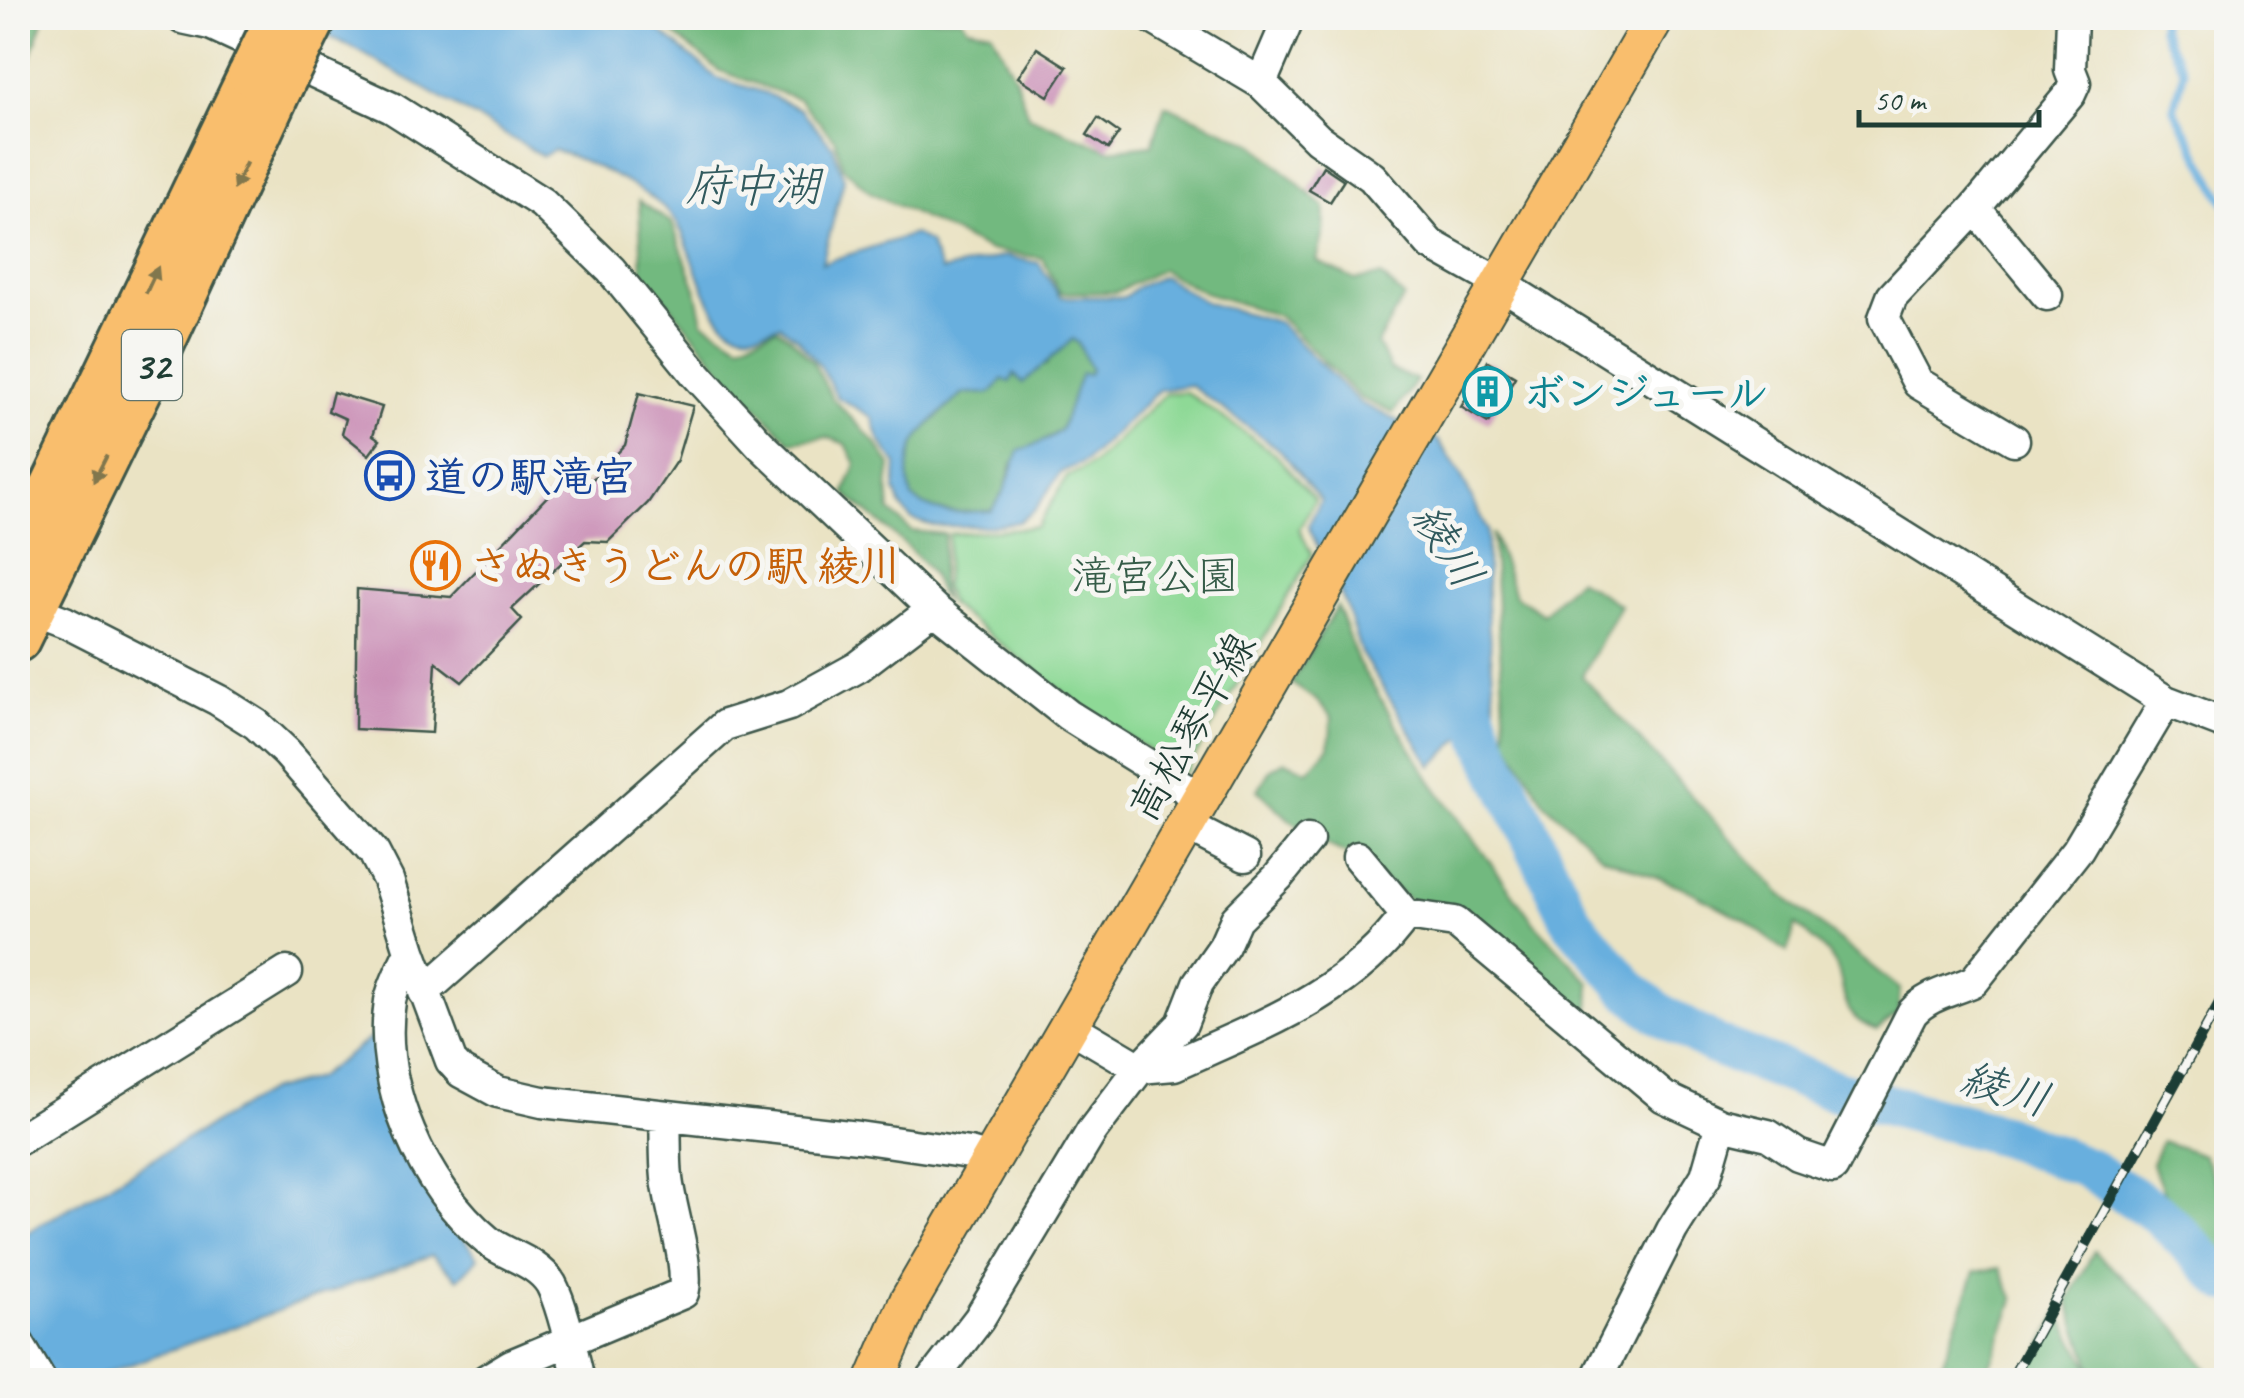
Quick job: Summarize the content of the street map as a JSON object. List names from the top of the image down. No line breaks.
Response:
{"streets":{"highway":["32"],"main road":["高松琴平線"]},"water":["府中湖","綾川"],"parks":["滝宮公園"],"places":{"building":["ボンジュール"],"bus stop":["道の駅滝宮"],"restaurant":["さぬきうどんの駅 綾川"]},"scale_bar":"50 m"}
